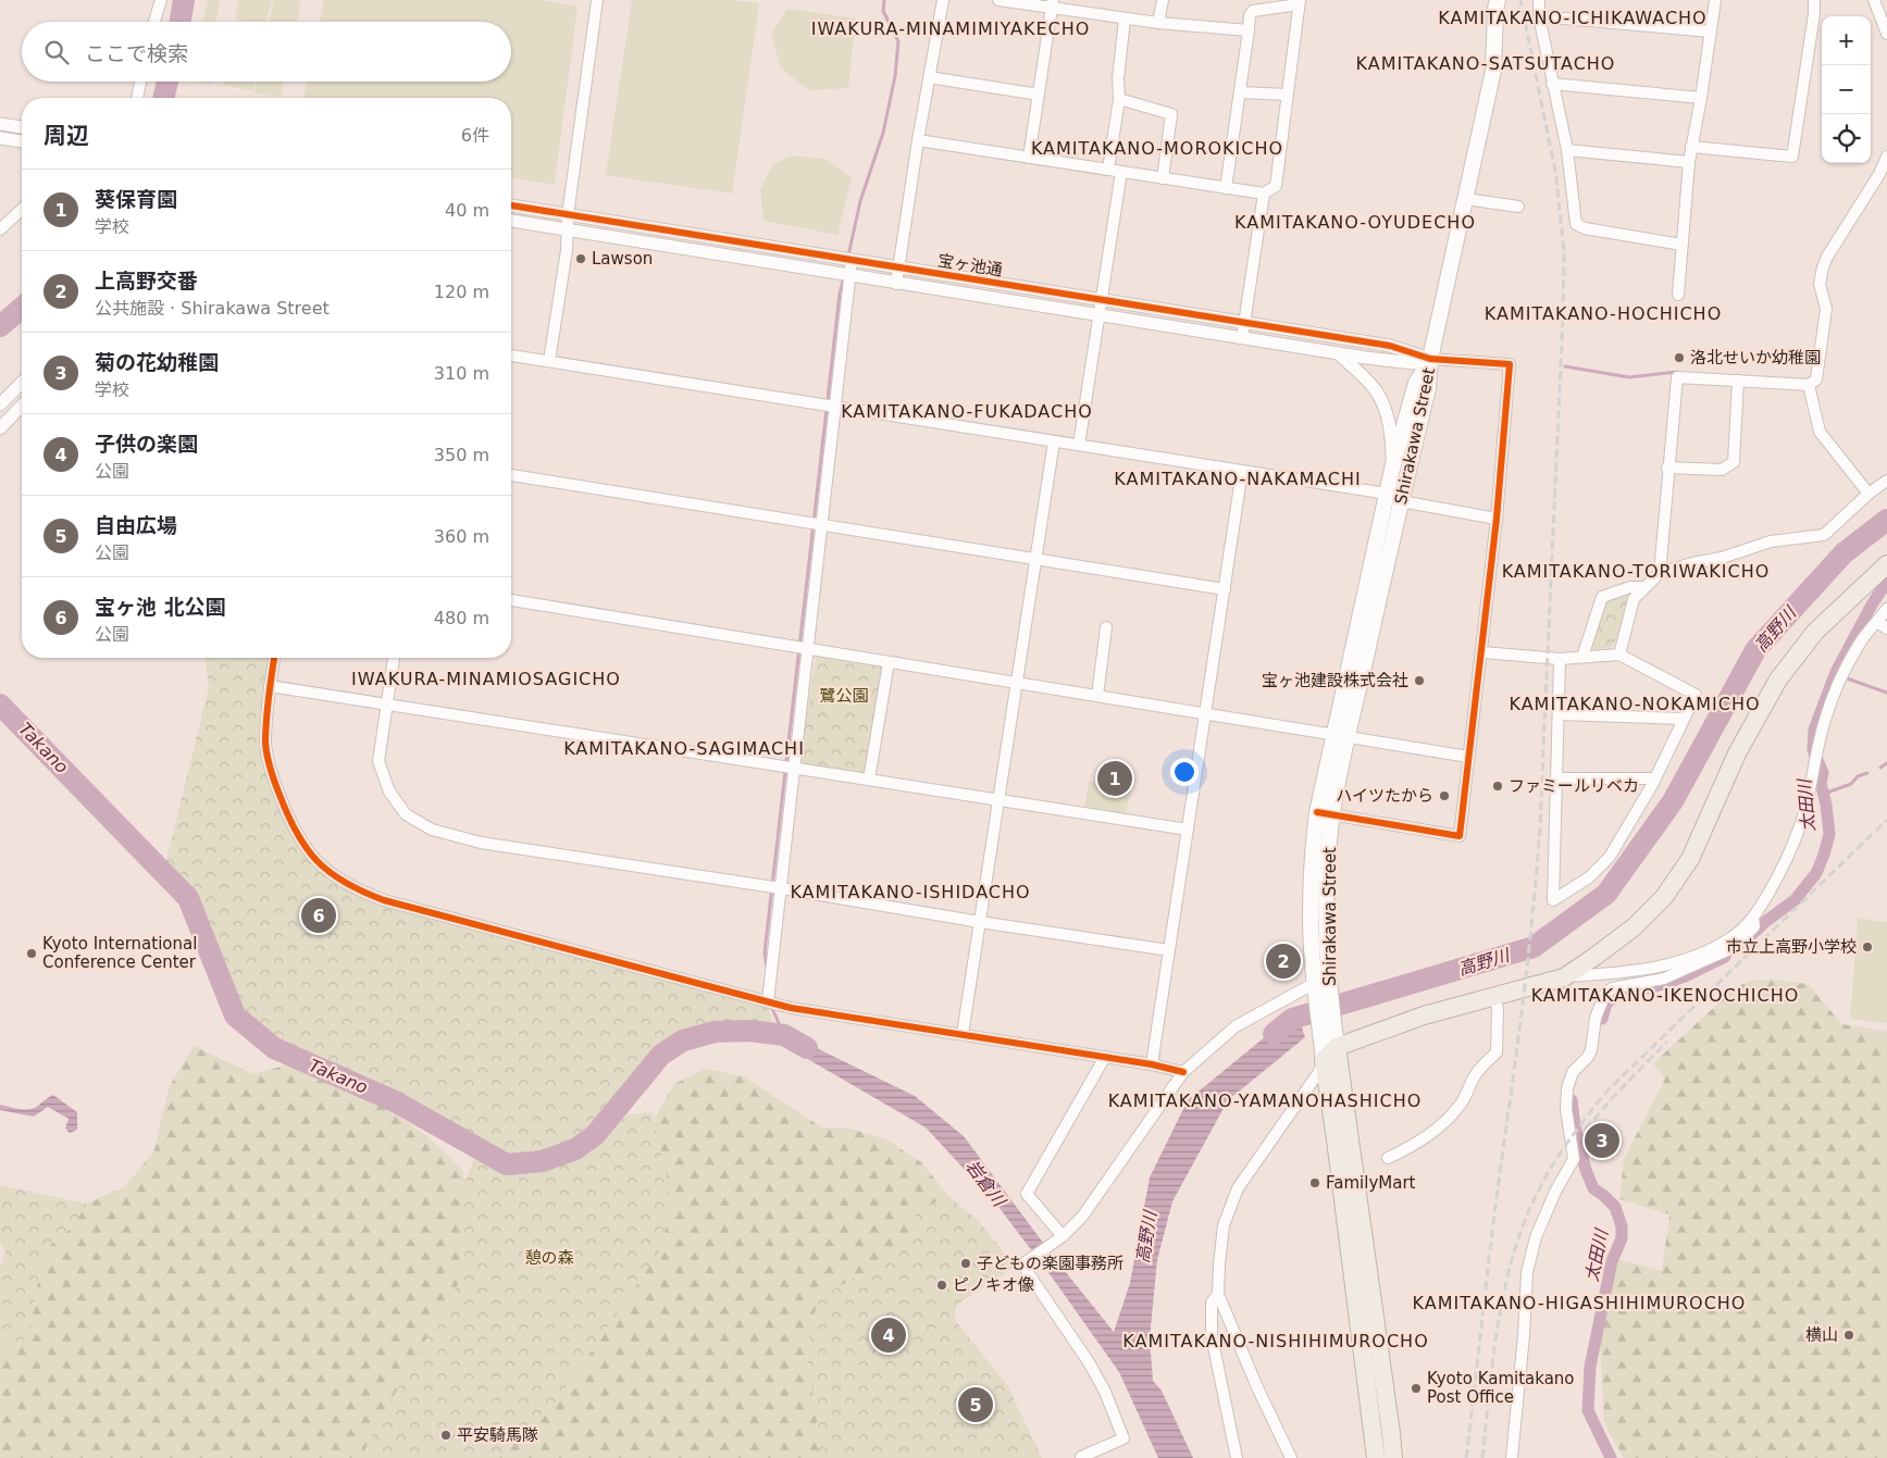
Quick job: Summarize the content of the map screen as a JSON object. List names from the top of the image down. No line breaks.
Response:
{"streets":{"highway":["Shirakawa Street"],"street":["宝ヶ池通"]},"crossings":[["宝ヶ池通","Shirakawa Street"]],"districts":["KAMITAKANO-ICHIKAWACHO","IWAKURA-MINAMIMIYAKECHO","KAMITAKANO-SATSUTACHO","KAMITAKANO-MOROKICHO","KAMITAKANO-OYUDECHO","KAMITAKANO-HOCHICHO","KAMITAKANO-FUKADACHO","KAMITAKANO-NAKAMACHI","KAMITAKANO-TORIWAKICHO","IWAKURA-MINAMIOSAGICHO","KAMITAKANO-NOKAMICHO","KAMITAKANO-SAGIMACHI","KAMITAKANO-ISHIDACHO","KAMITAKANO-IKENOCHICHO","KAMITAKANO-YAMANOHASHICHO","KAMITAKANO-HIGASHIHIMUROCHO","KAMITAKANO-NISHIHIMUROCHO"],"water":["高野川","Takano","太田川","岩倉川"],"parks":["鷺公園","憩の森"],"places":["Lawson","洛北せいか幼稚園","宝ヶ池建設株式会社","ファミールリベカ","ハイツたから","市立上高野小学校","Kyoto International Conference Center","FamilyMart","子どもの楽園事務所","ピノキオ像","横山","Kyoto Kamitakano Post Office","平安騎馬隊"],"page":{"map_buttons":["+","−"],"search":"ここで検索","heading":["周辺","6件"],"list":[{"mark":"1","name":"葵保育園","note":"学校","value":"40 m"},{"mark":"2","name":"上高野交番","note":"公共施設 · Shirakawa Street","value":"120 m"},{"mark":"3","name":"菊の花幼稚園","note":"学校","value":"310 m"},{"mark":"4","name":"子供の楽園","note":"公園","value":"350 m"},{"mark":"5","name":"自由広場","note":"公園","value":"360 m"},{"mark":"6","name":"宝ヶ池 北公園","note":"公園","value":"480 m"}],"pins":["1","6","2","3","4","5"]}}
